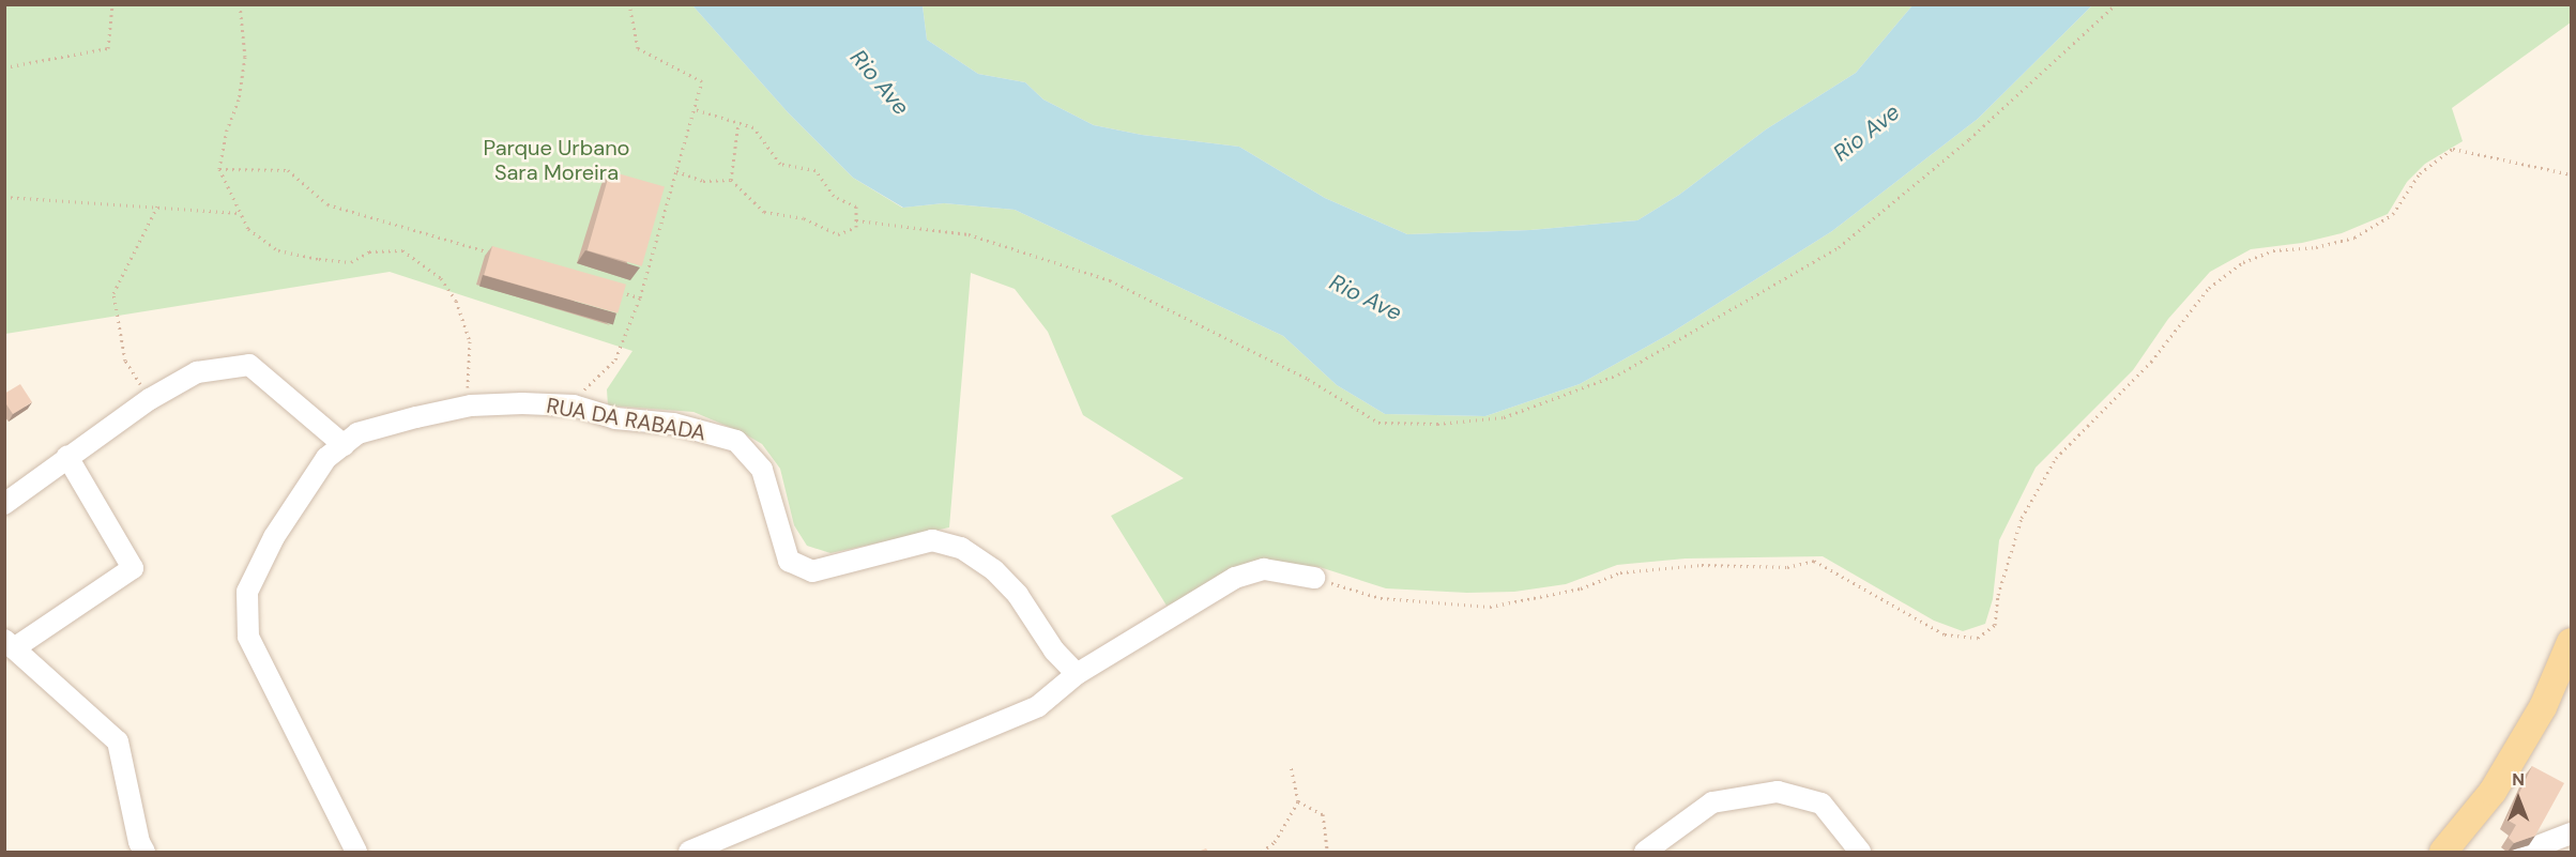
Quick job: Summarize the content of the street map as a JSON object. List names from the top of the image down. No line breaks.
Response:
{"streets":{"street":["RUA DA RABADA"]},"water":["Rio Ave"],"parks":["Parque Urbano Sara Moreira"],"north":"top"}
